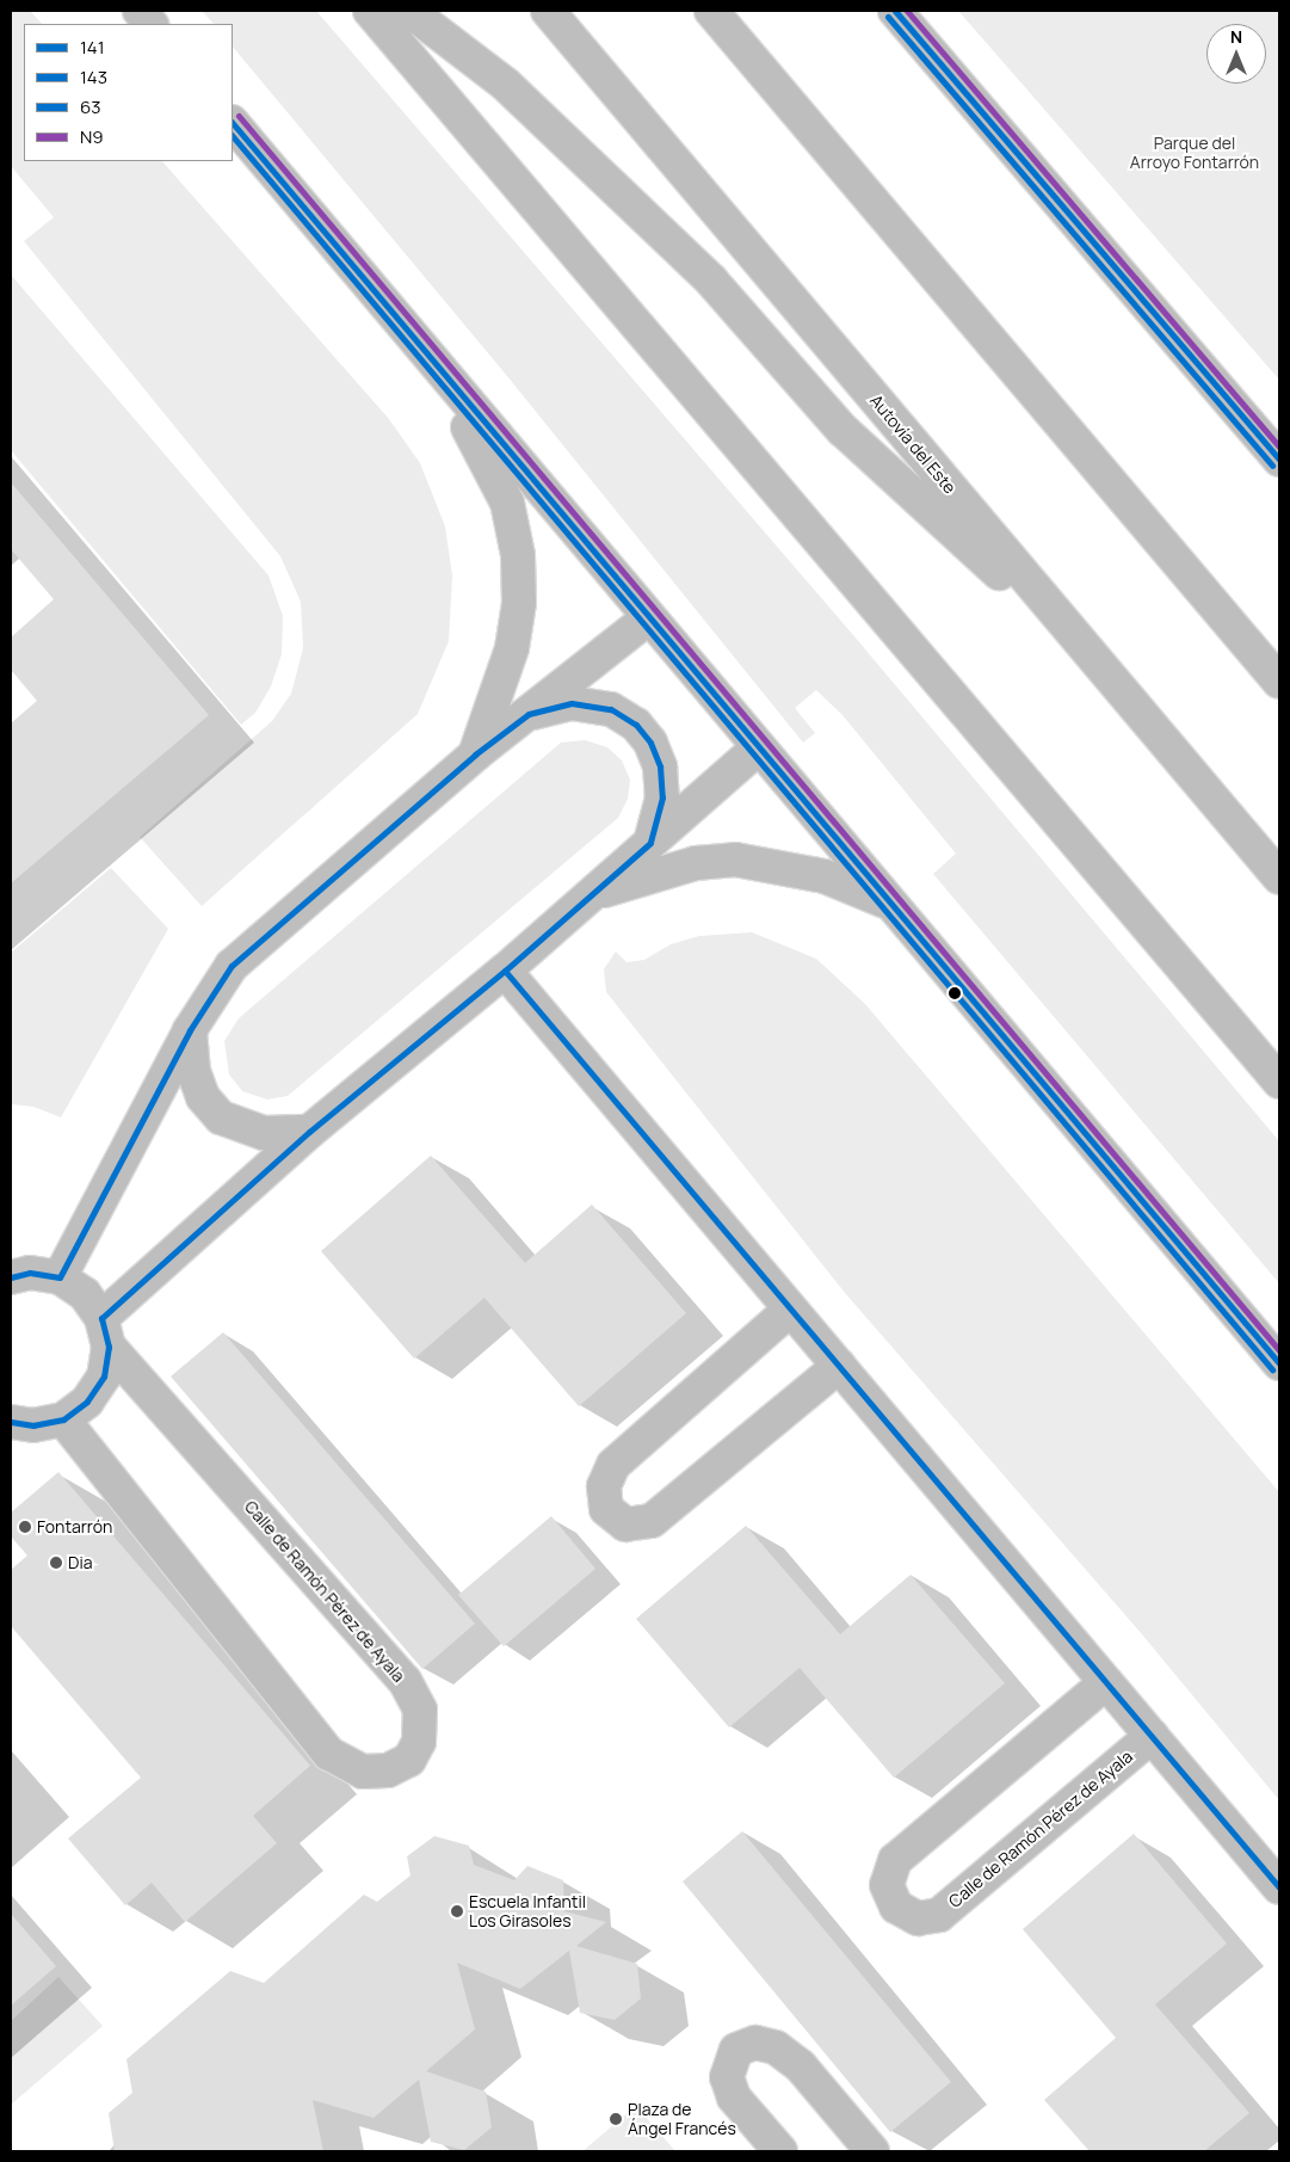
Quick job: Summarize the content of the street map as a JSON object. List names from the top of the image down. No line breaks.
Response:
{"streets":{"main road":["Autovía del Este","Calle de Ramón Pérez de Ayala"]},"parks":["Parque del Arroyo Fontarrón"],"places":["Fontarrón","Dia","Escuela Infantil Los Girasoles","Plaza de Ángel Francés"],"lines":["transit line 143","transit line N9","transit line 63","transit line 141"],"legend":["141","143","63","N9"],"north":"top"}
